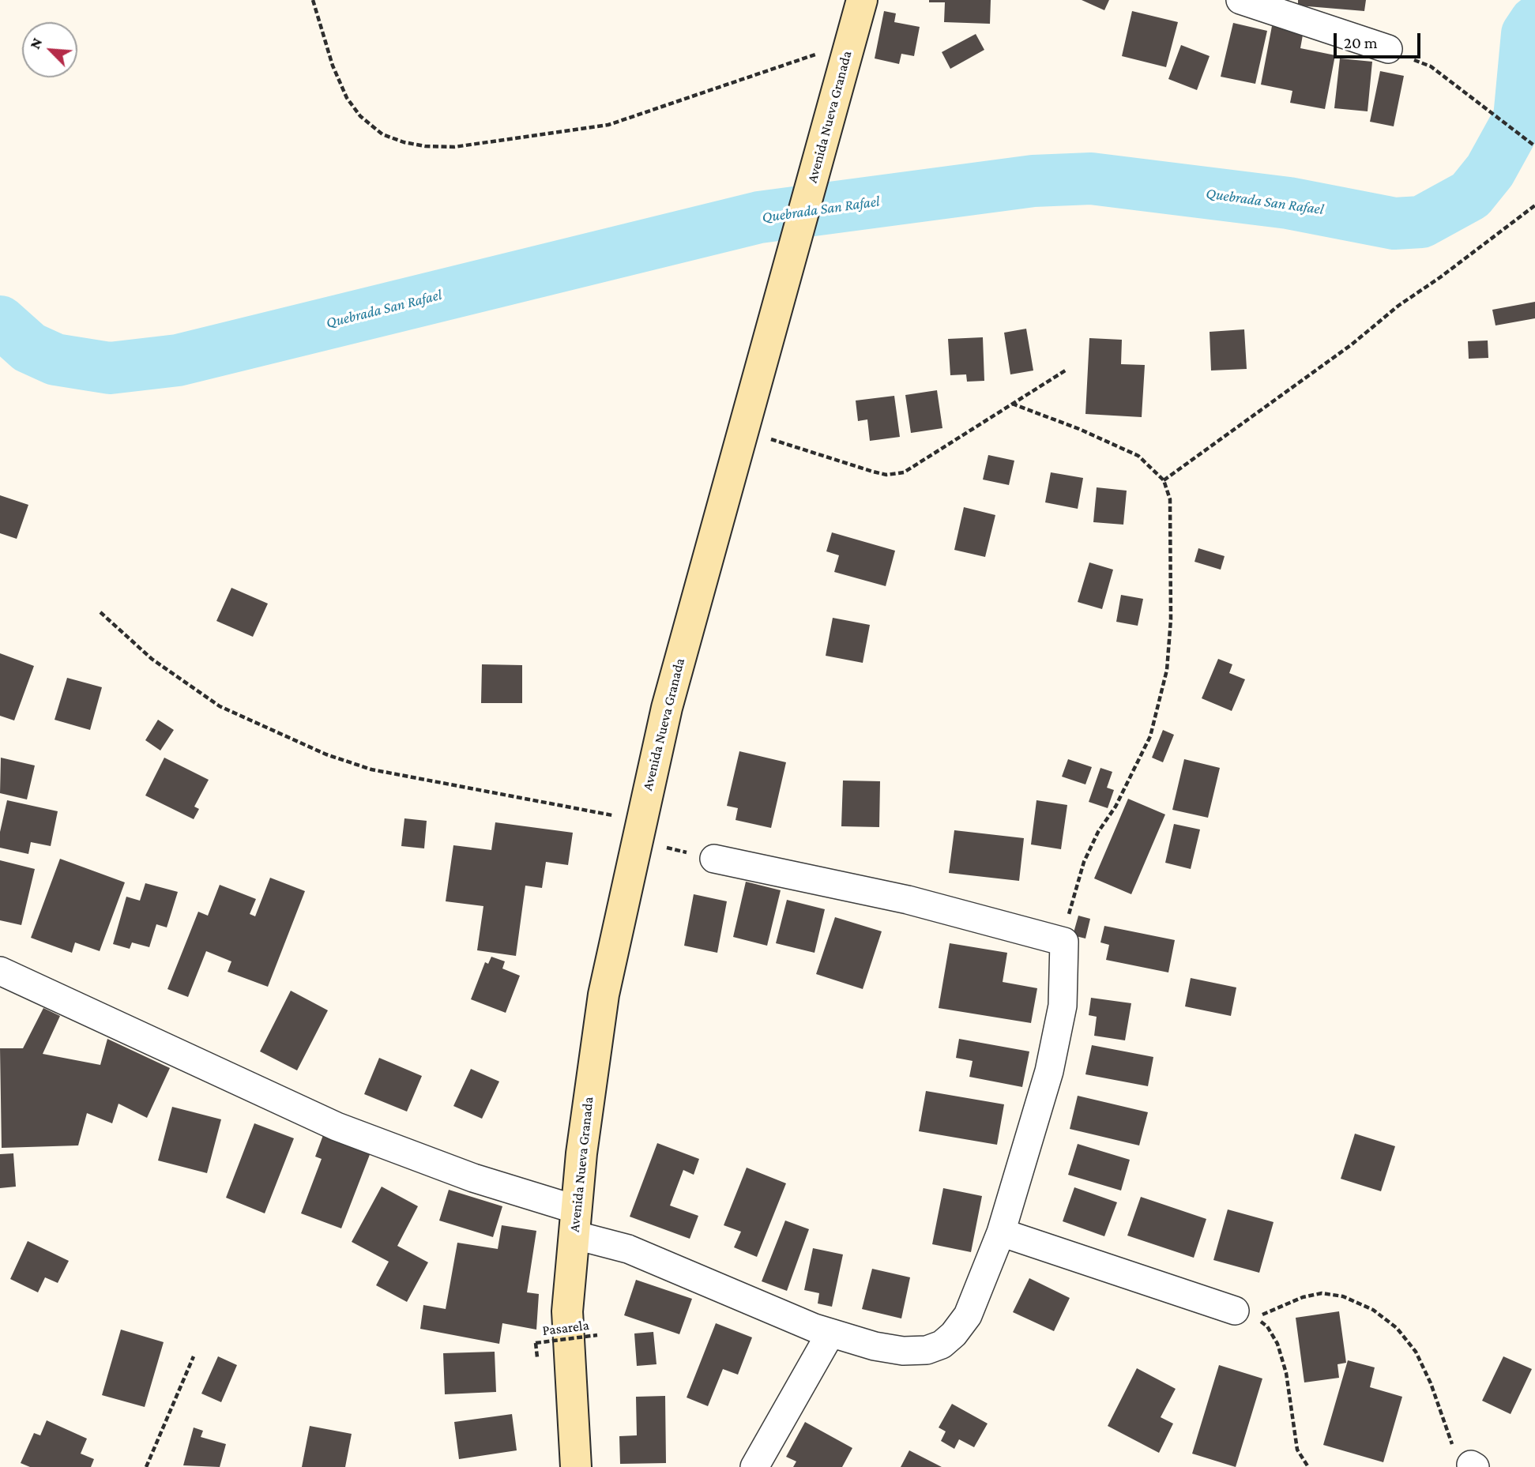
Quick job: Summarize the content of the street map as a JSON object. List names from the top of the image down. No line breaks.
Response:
{"streets":{"street":["Avenida Nueva Granada"],"path":["Pasarela"]},"water":["Quebrada San Rafael"],"scale_bar":"20 m","north":"top left"}
